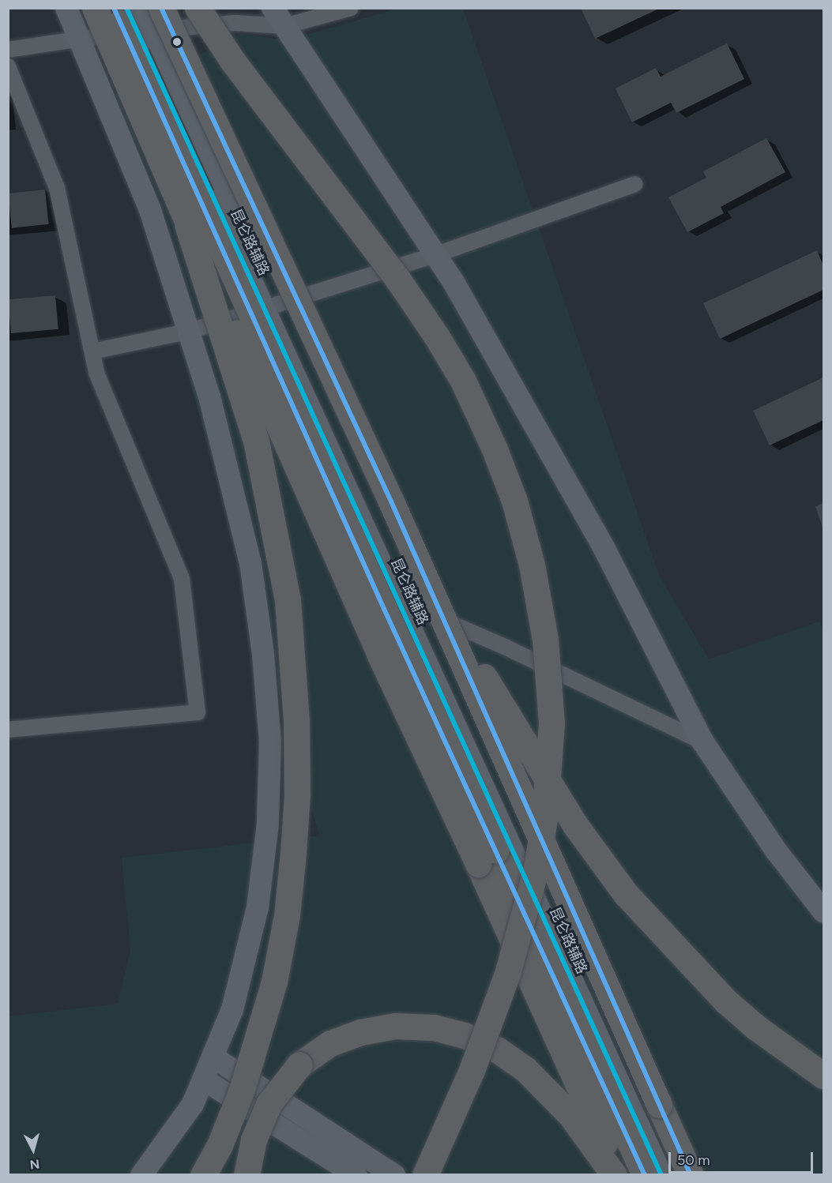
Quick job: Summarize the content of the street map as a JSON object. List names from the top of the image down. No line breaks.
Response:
{"streets":{"main road":["昆仑路辅路"]},"scale_bar":"50 m","north":"bottom"}
